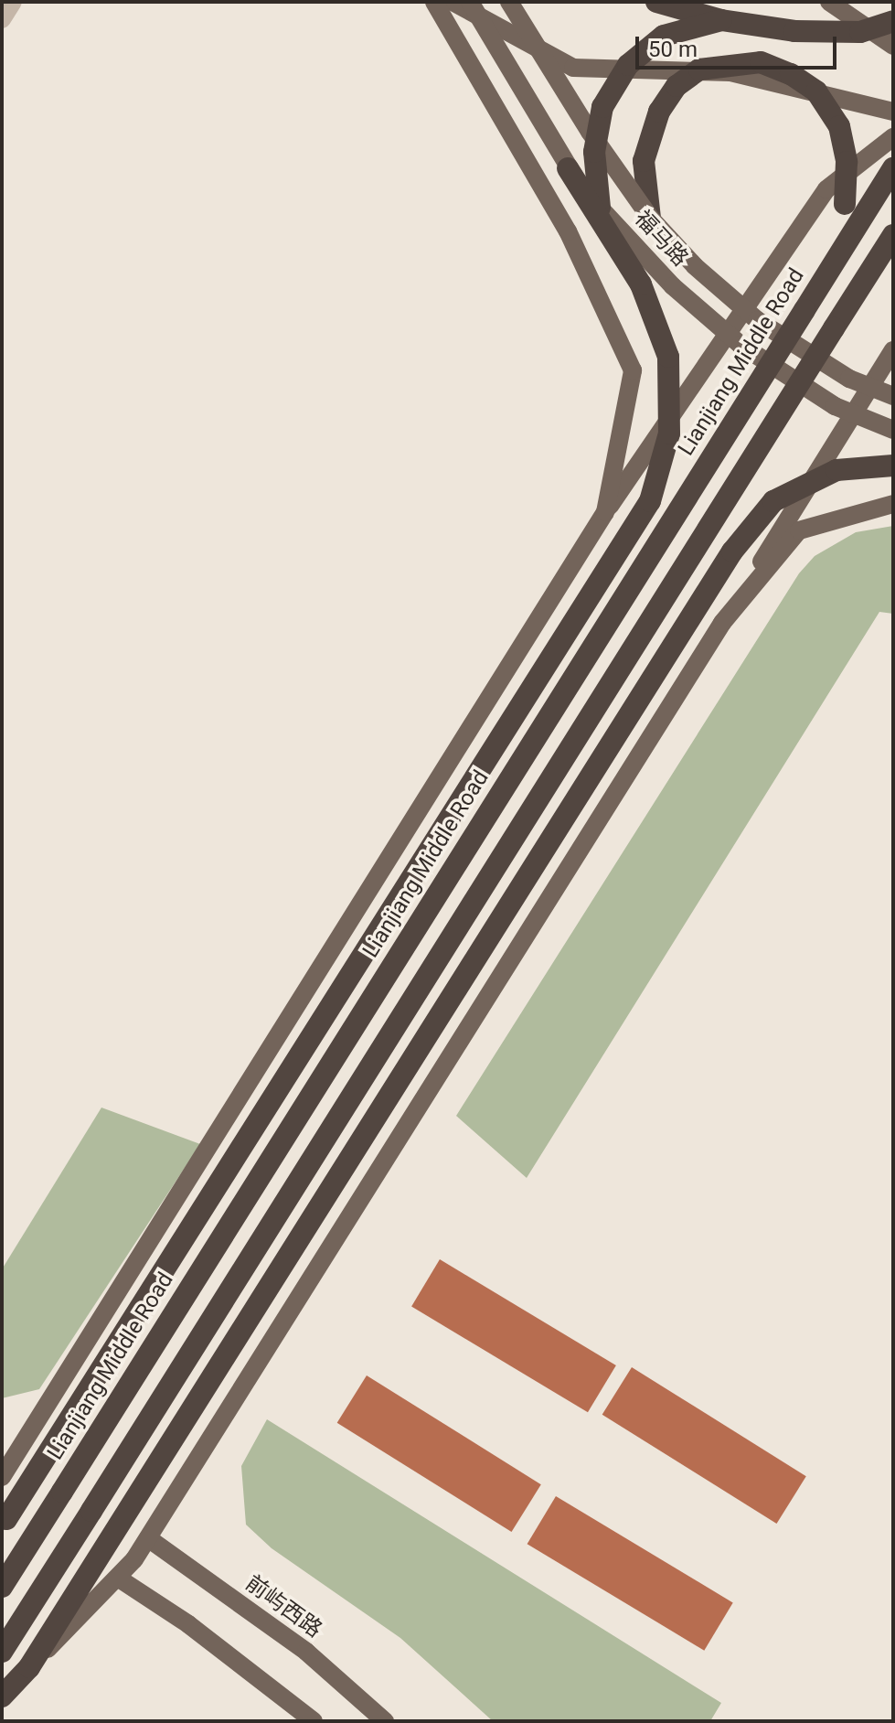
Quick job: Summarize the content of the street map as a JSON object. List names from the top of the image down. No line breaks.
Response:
{"streets":{"highway":["Lianjiang Middle Road"],"main road":["福马路","前屿西路"]},"scale_bar":"50 m"}
